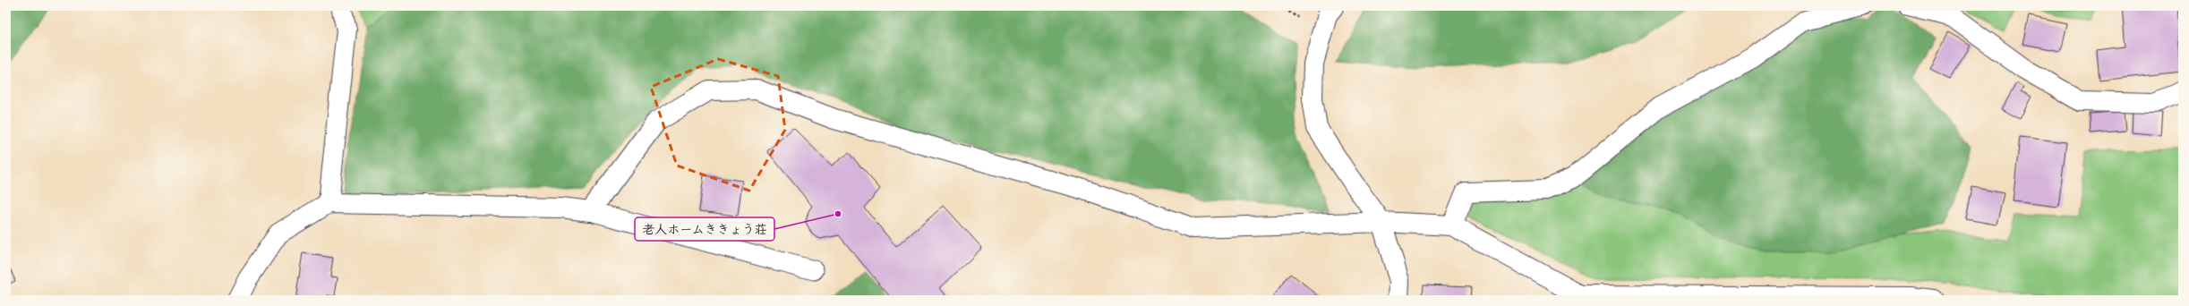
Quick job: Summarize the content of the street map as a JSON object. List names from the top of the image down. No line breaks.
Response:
{"places":["老人ホームききょう荘"]}
